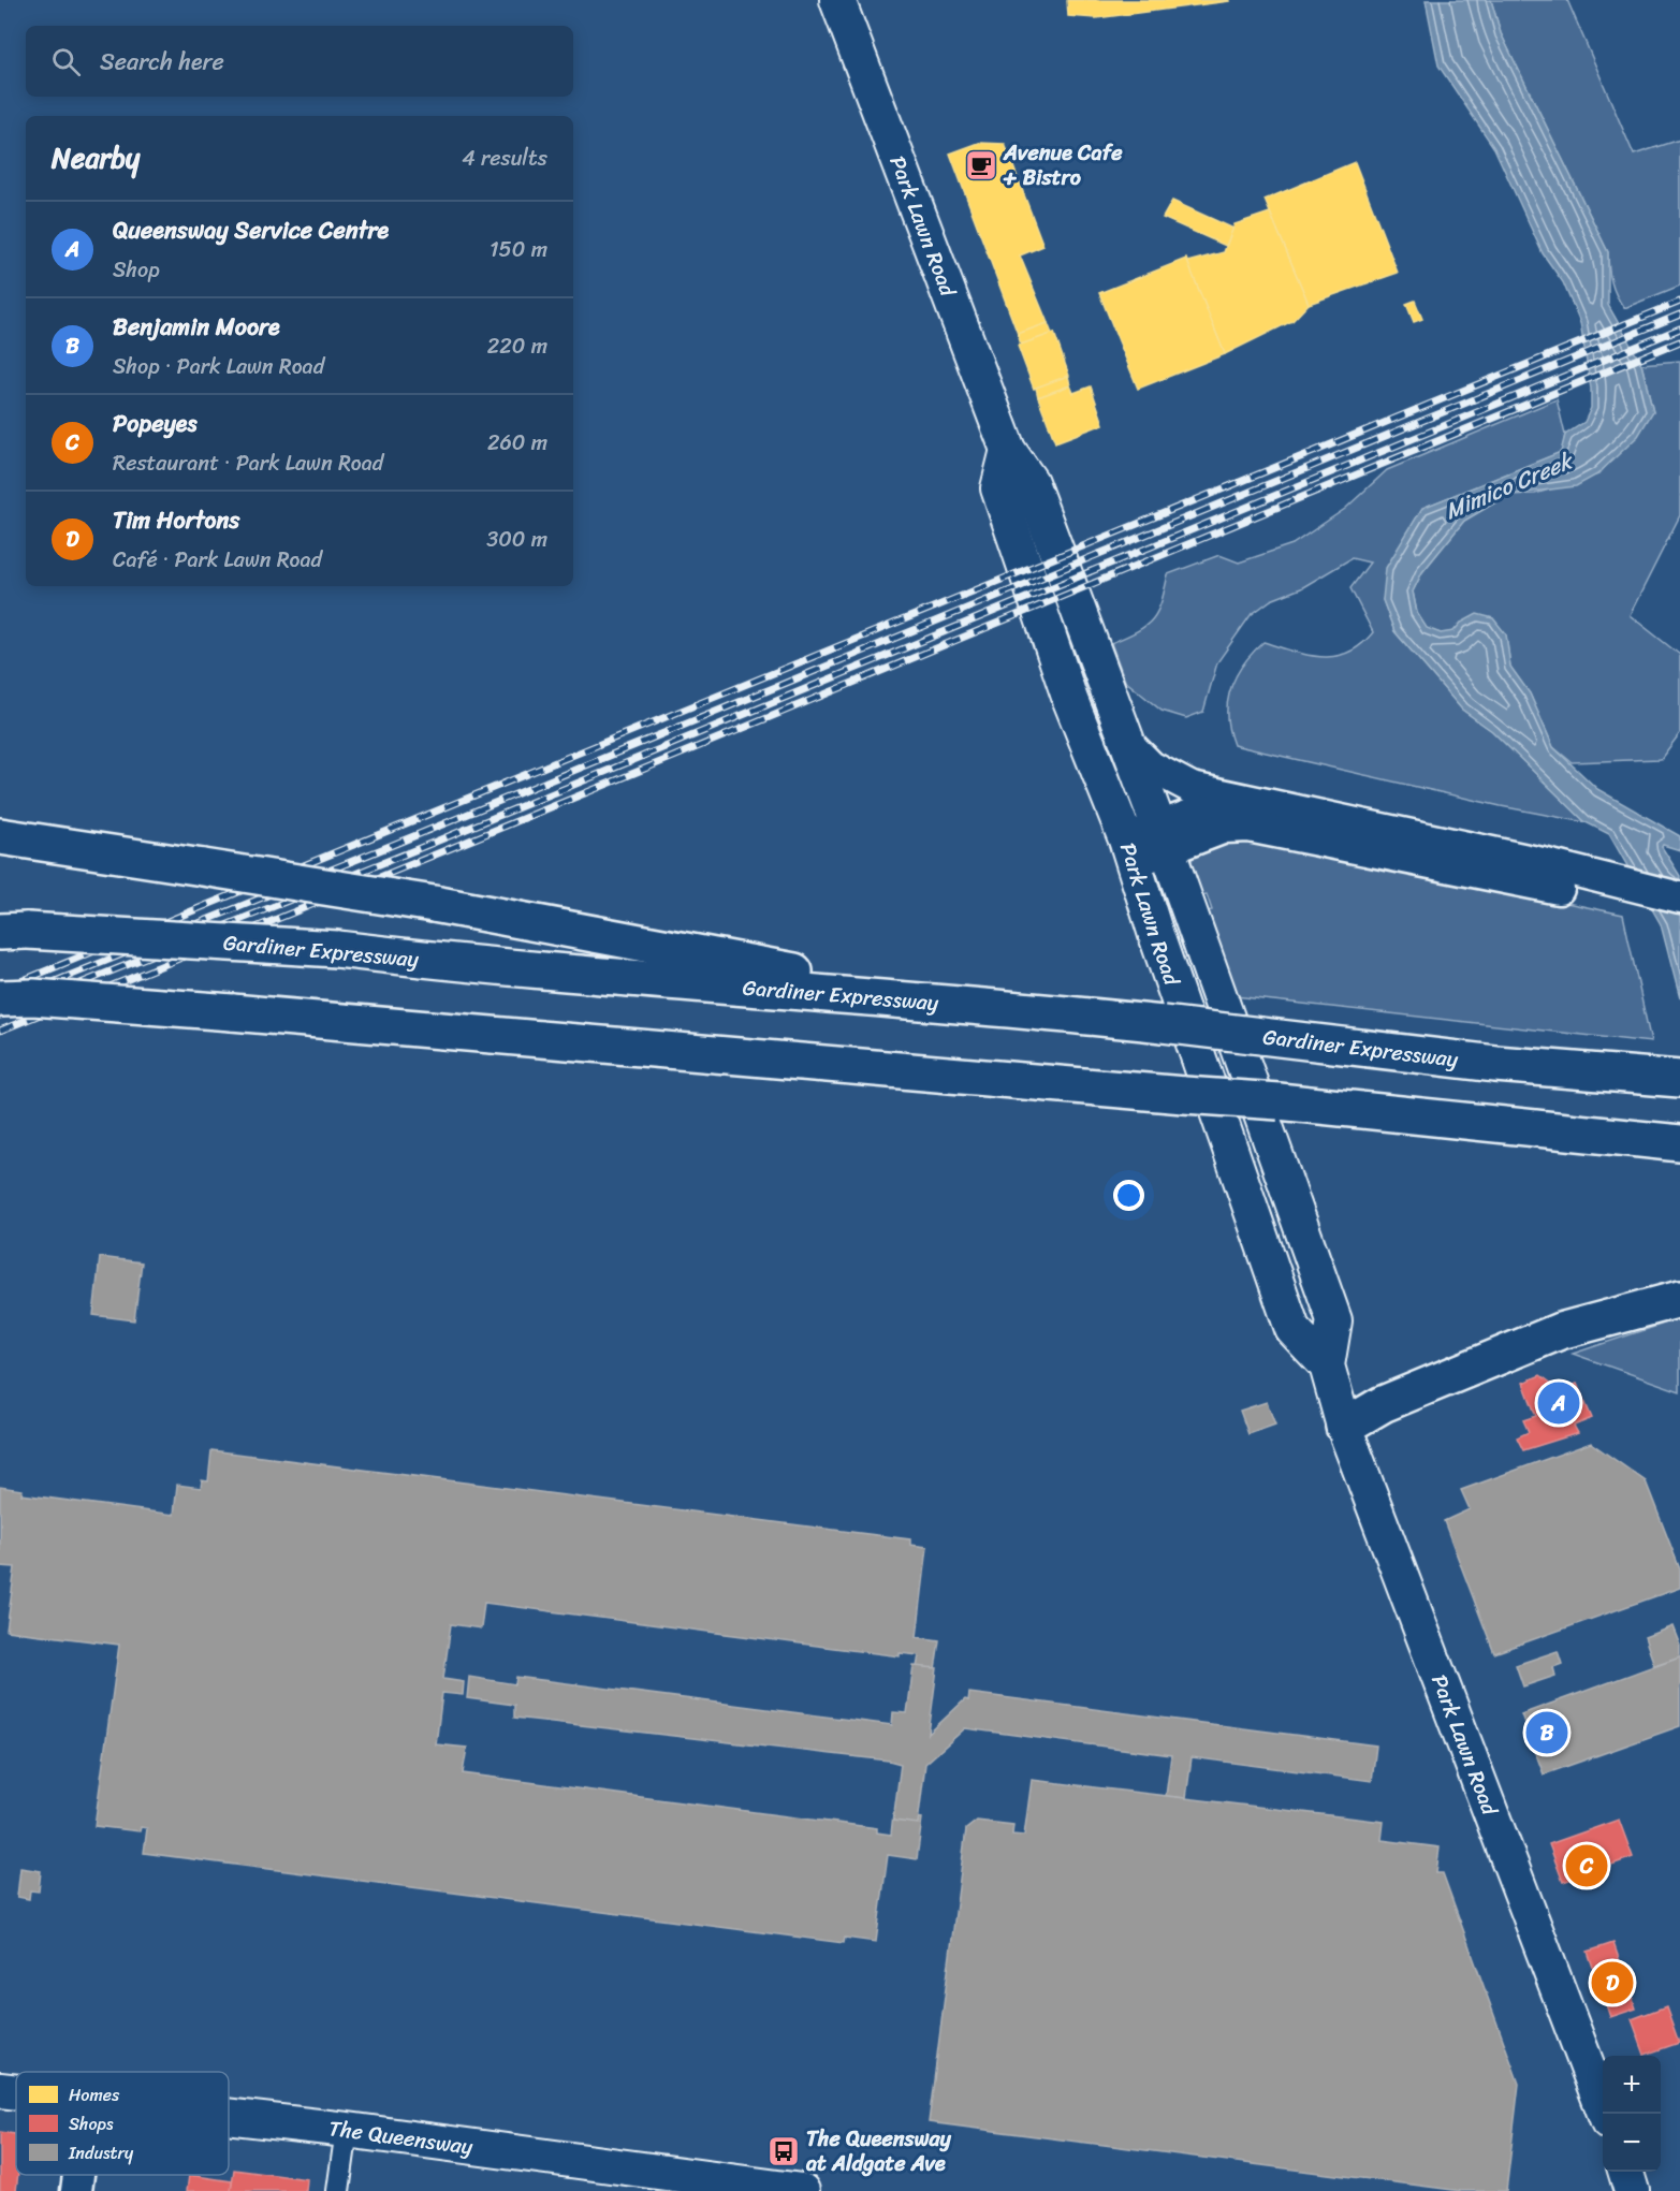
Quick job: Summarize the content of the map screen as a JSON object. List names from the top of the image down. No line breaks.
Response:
{"streets":{"highway":["Gardiner Expressway"],"main road":["Park Lawn Road","The Queensway"]},"water":["Mimico Creek"],"places":{"cafe":["Avenue Cafe + Bistro"],"bus stop":["The Queensway at Aldgate Ave"]},"legend":["Homes","Shops","Industry"],"page":{"search":"Search here","heading":["Nearby","4 results"],"list":[{"mark":"A","name":"Queensway Service Centre","note":"Shop","value":"150 m"},{"mark":"B","name":"Benjamin Moore","note":"Shop · Park Lawn Road","value":"220 m"},{"mark":"C","name":"Popeyes","note":"Restaurant · Park Lawn Road","value":"260 m"},{"mark":"D","name":"Tim Hortons","note":"Café · Park Lawn Road","value":"300 m"}],"pins":["A","B","C","D"],"map_buttons":["+","−"]}}
